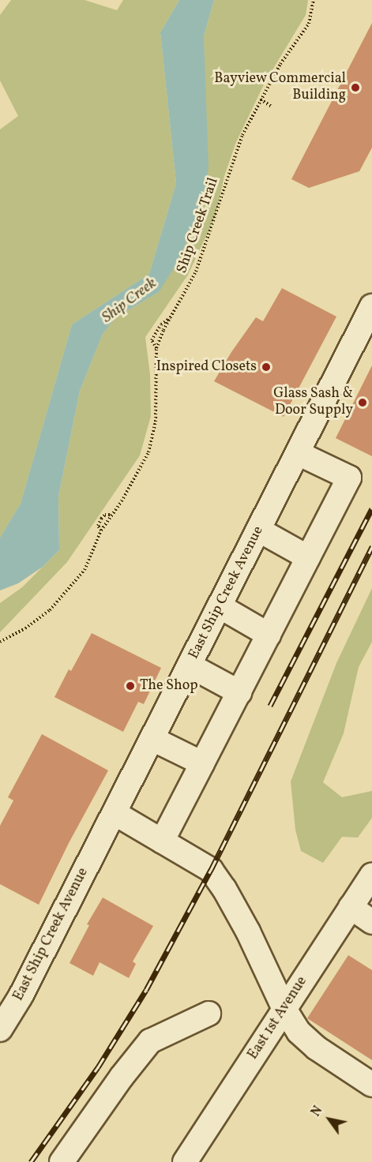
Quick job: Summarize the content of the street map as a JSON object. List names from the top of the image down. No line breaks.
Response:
{"streets":{"street":["East Ship Creek Avenue","East 1st Avenue"],"path":["Ship Creek Trail"]},"water":["Ship Creek"],"places":["Bayview Commercial Building","Inspired Closets","Glass Sash & Door Supply","The Shop"],"north":"top left"}
